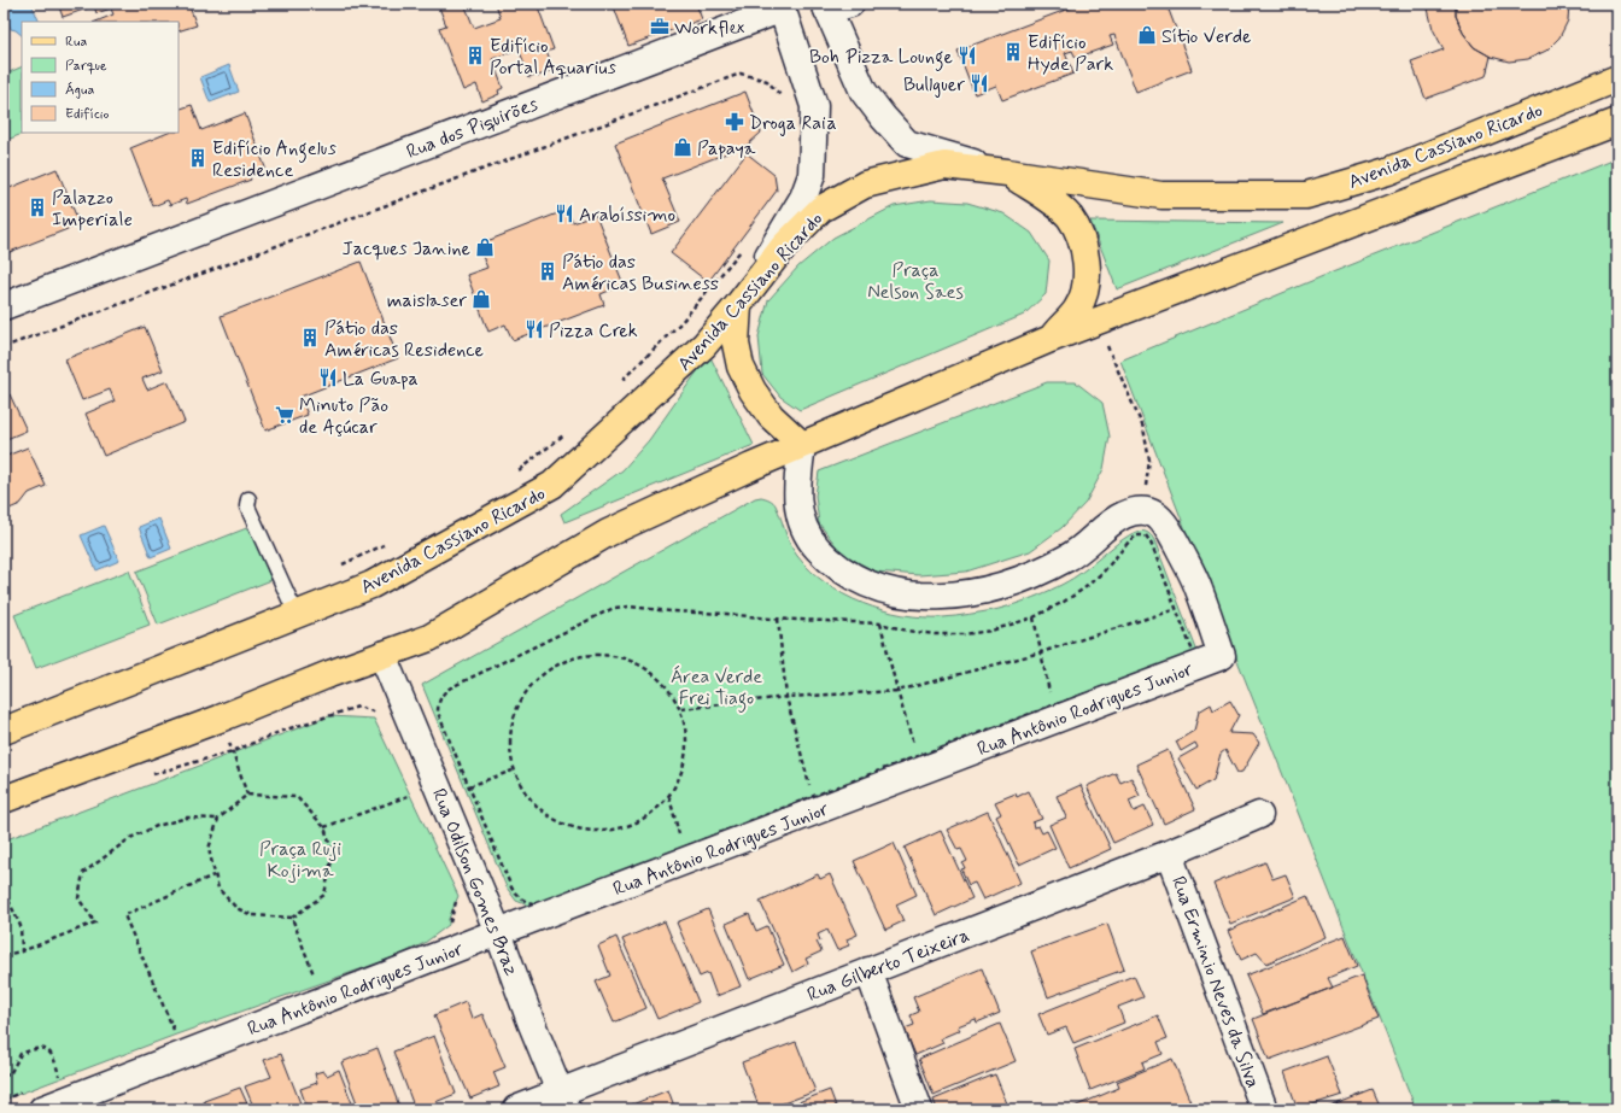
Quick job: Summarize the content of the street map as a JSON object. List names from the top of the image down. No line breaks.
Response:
{"streets":{"main road":["Avenida Cassiano Ricardo"],"street":["Rua dos Piquirões","Rua Antônio Rodrigues Junior","Rua Odilson Gomes Braz","Rua Gilberto Teixeira","Rua Erminio Neves da Silva"]},"crossings":[["Avenida Cassiano Ricardo","Rua Odilson Gomes Braz"],["Rua Antônio Rodrigues Junior","Rua Odilson Gomes Braz"],["Rua Odilson Gomes Braz","Rua Gilberto Teixeira"],["Rua Gilberto Teixeira","Rua Erminio Neves da Silva"]],"parks":["Praça Nelson Saes","Área Verde Frei Tiago","Praça Ruji Kojima"],"places":{"office":["Workflex"],"shop":["Sítio Verde","Papaya","Jacques Janine","maislaser"],"building":["Edifício Hyde Park","Edifício Portal Aquarius","Edifício Angelus Residence","Palazzo Imperiale","Pátio das Américas Business","Pátio das Américas Residence"],"restaurant":["Boh Pizza Lounge","Bullguer","Arabíssimo","Pizza Crek","La Guapa"],"pharmacy":["Droga Raia"],"supermarket":["Minuto Pão de Açúcar"]},"legend":["Rua","Parque","Água","Edifício"]}
